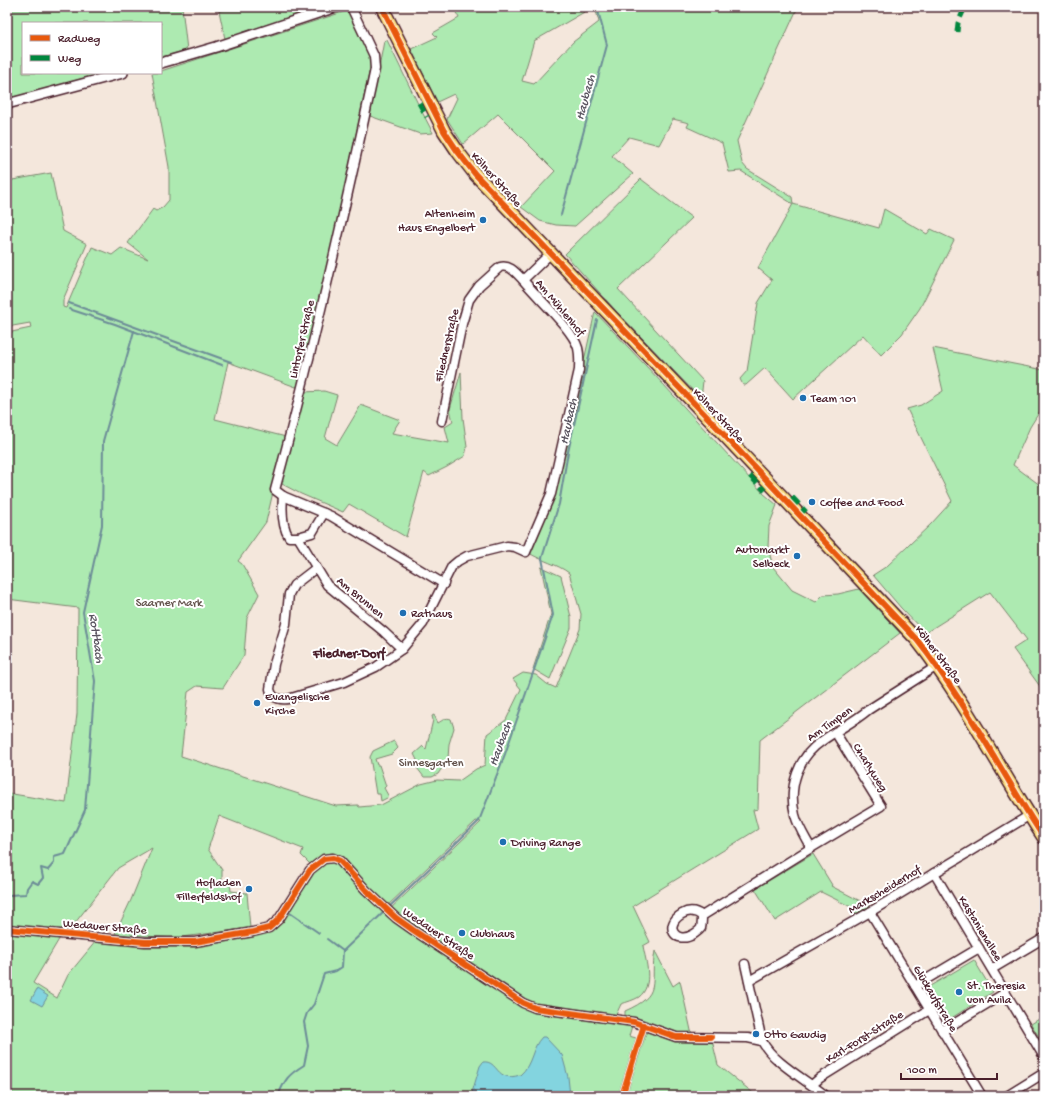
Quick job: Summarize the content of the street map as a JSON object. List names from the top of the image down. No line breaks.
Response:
{"streets":{"main road":["Kölner Straße"],"street":["Am Mühlenhof","Lintorfer Straße","Fliednerstraße","Am Brunnen","Am Timpen","Charlyweg","Markscheiderhof","Wedauer Straße","Kastanienallee","Glückaufstraße","Karl-Forst-Straße"]},"crossings":[["Kölner Straße","Am Mühlenhof"],["Kölner Straße","Am Timpen"],["Kölner Straße","Markscheiderhof"],["Am Mühlenhof","Fliednerstraße"],["Am Mühlenhof","Am Brunnen"],["Lintorfer Straße","Am Brunnen"],["Am Timpen","Charlyweg"],["Markscheiderhof","Kastanienallee"],["Markscheiderhof","Glückaufstraße"],["Glückaufstraße","Karl-Forst-Straße"]],"districts":["Fliedner-Dorf"],"water":["Haubach","Rottbach"],"parks":["Saarner Mark","Sinnesgarten"],"places":["Altenheim Haus Engelbert","Team 101","Coffee and Food","Automarkt Selbeck","Rathaus","Evangelische Kirche","Driving Range","Hofladen Fillerfeldshof","Clubhaus","St. Theresia von Avila","Otto Gaudig"],"legend":["Radweg","Weg"],"scale_bar":"100 m"}
